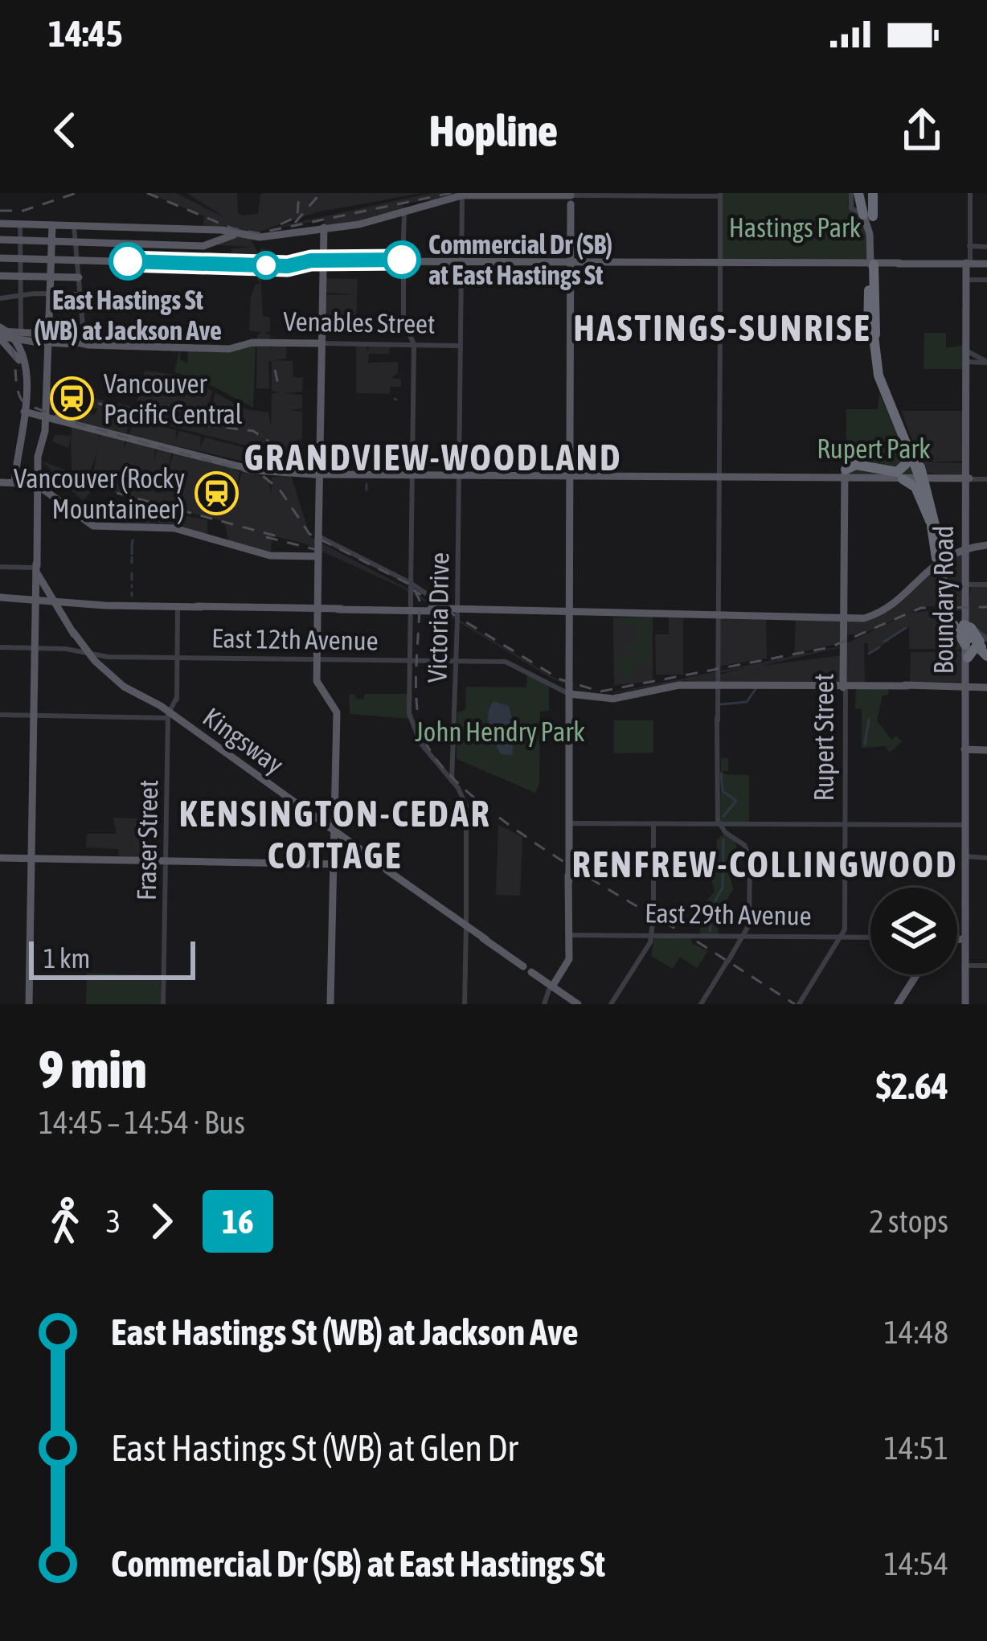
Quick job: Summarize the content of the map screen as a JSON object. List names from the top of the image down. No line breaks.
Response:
{"streets":{"main road":["Venables Street","Boundary Road","Rupert Street","Kingsway"],"street":["Victoria Drive","East 12th Avenue","Fraser Street","East 29th Avenue"]},"crossings":[["Venables Street","Victoria Drive"],["Victoria Drive","East 12th Avenue"],["Victoria Drive","Kingsway"],["East 12th Avenue","Kingsway"],["East 12th Avenue","Fraser Street"],["Rupert Street","East 29th Avenue"],["Kingsway","Fraser Street"]],"districts":["HASTINGS-SUNRISE","GRANDVIEW-WOODLAND","KENSINGTON-CEDAR COTTAGE","RENFREW-COLLINGWOOD"],"parks":["Hastings Park","Rupert Park","John Hendry Park"],"places":{"other":["Commercial Dr (SB) at East Hastings St","East Hastings St (WB) at Jackson Ave"],"station":["Vancouver Pacific Central","Vancouver (Rocky Mountaineer)"]},"lines":["bus line 16"],"scale_bar":"1 km","page":{"status":"14:45","header":"Hopline","scale":"1 km","heading":["9 min","14:45 – 14:54 · Bus","$2.64"],"legs":["3","16","2 stops"],"list":[{"name":"East Hastings St (WB) at Jackson Ave","value":"14:48"},{"name":"East Hastings St (WB) at Glen Dr","value":"14:51"},{"name":"Commercial Dr (SB) at East Hastings St","value":"14:54"}]}}
